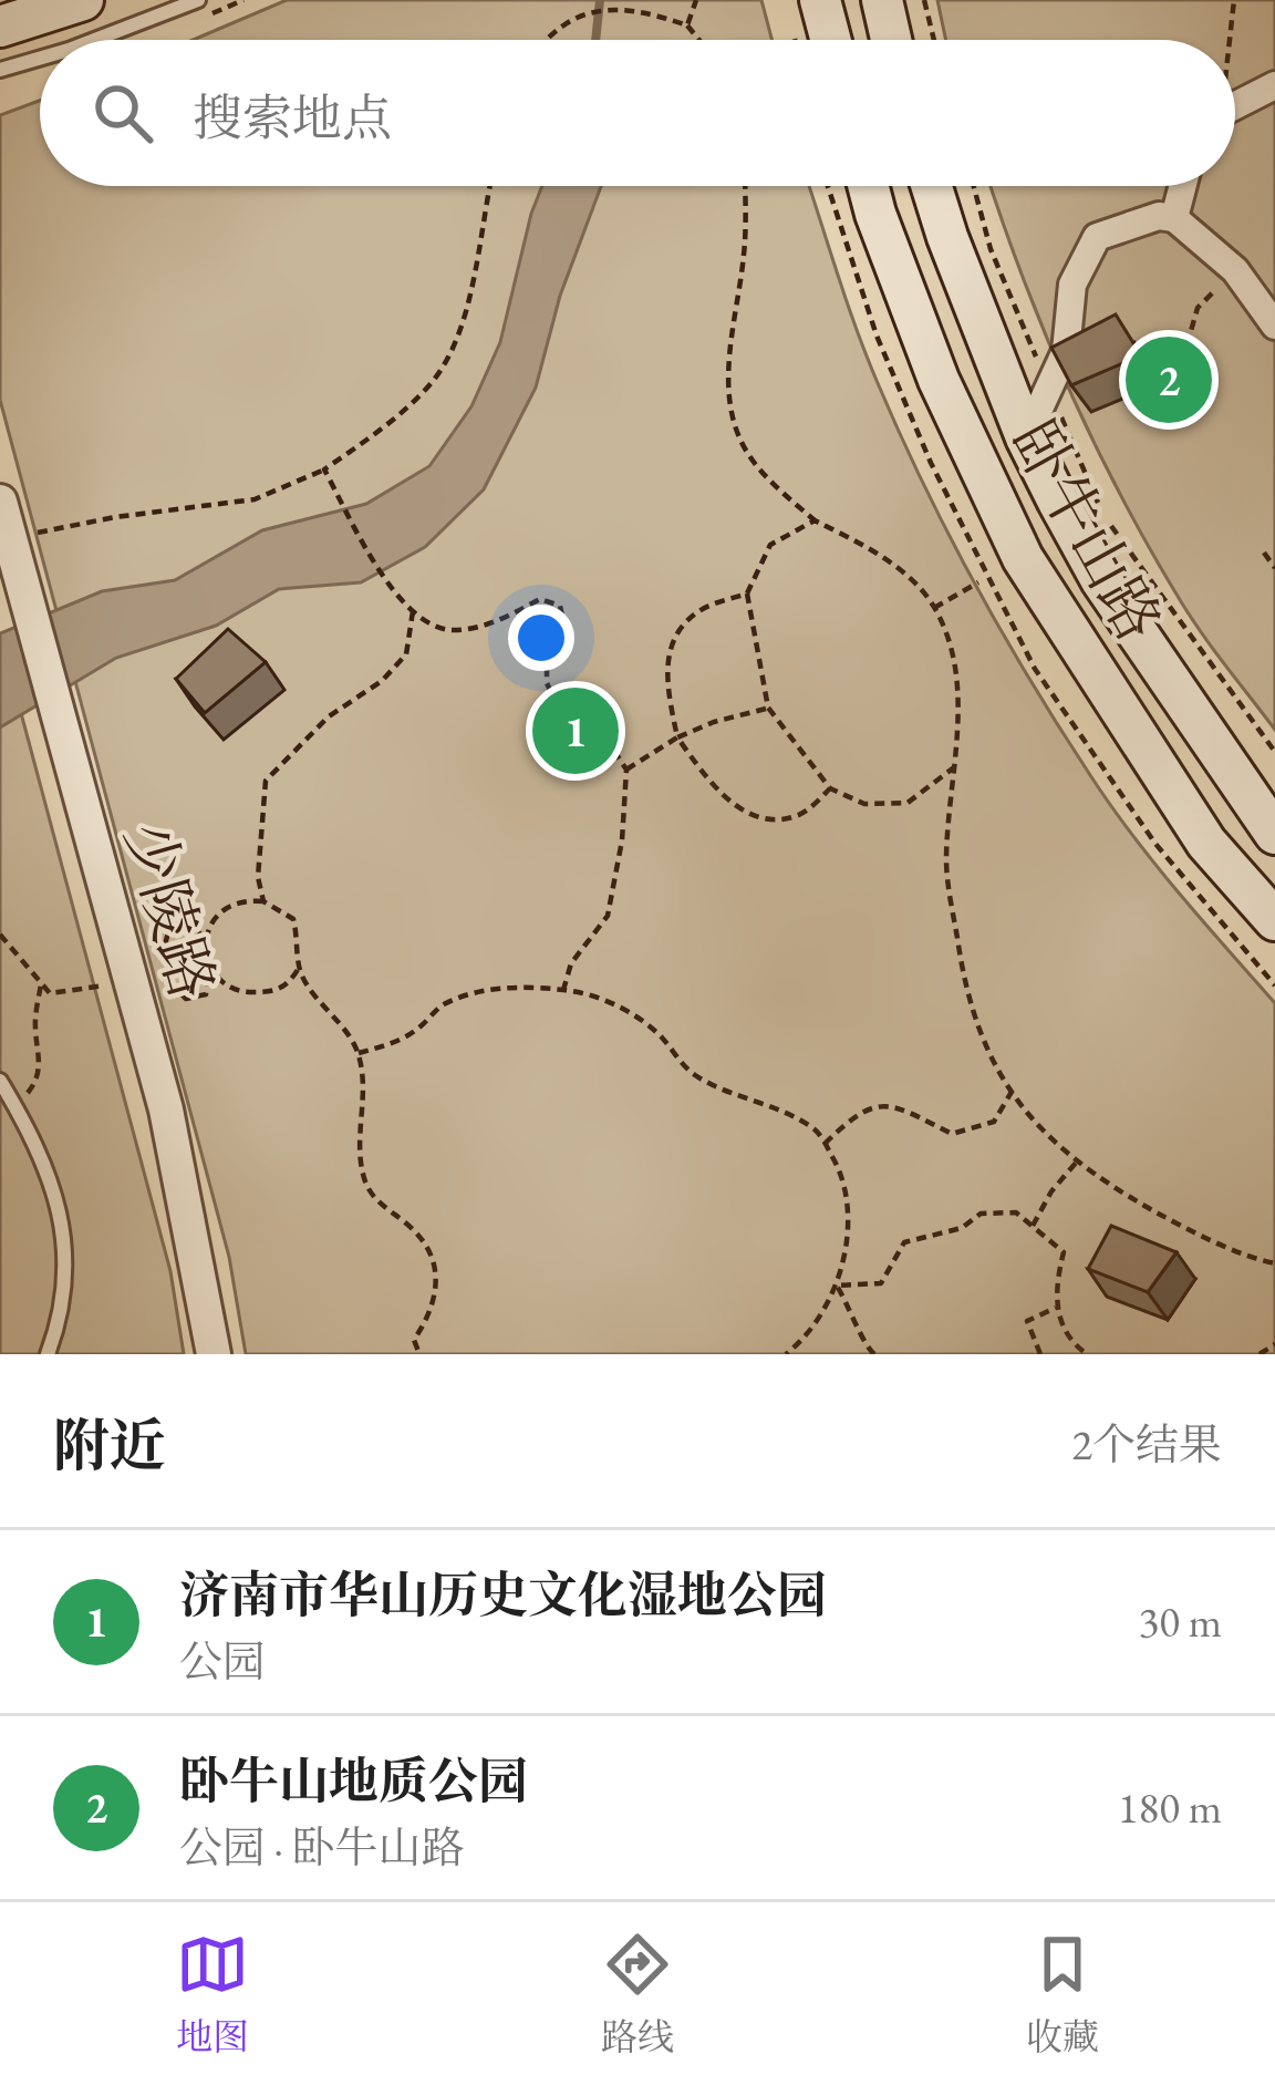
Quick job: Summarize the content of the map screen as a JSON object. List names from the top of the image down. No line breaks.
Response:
{"streets":{"main road":["卧牛山路"],"street":["少陵路"]},"page":{"search":"搜索地点","pins":["2","1"],"heading":["附近","2个结果"],"list":[{"mark":"1","name":"济南市华山历史文化湿地公园","note":"公园","value":"30 m"},{"mark":"2","name":"卧牛山地质公园","note":"公园 · 卧牛山路","value":"180 m"}],"nav":["地图","路线","收藏"]}}
